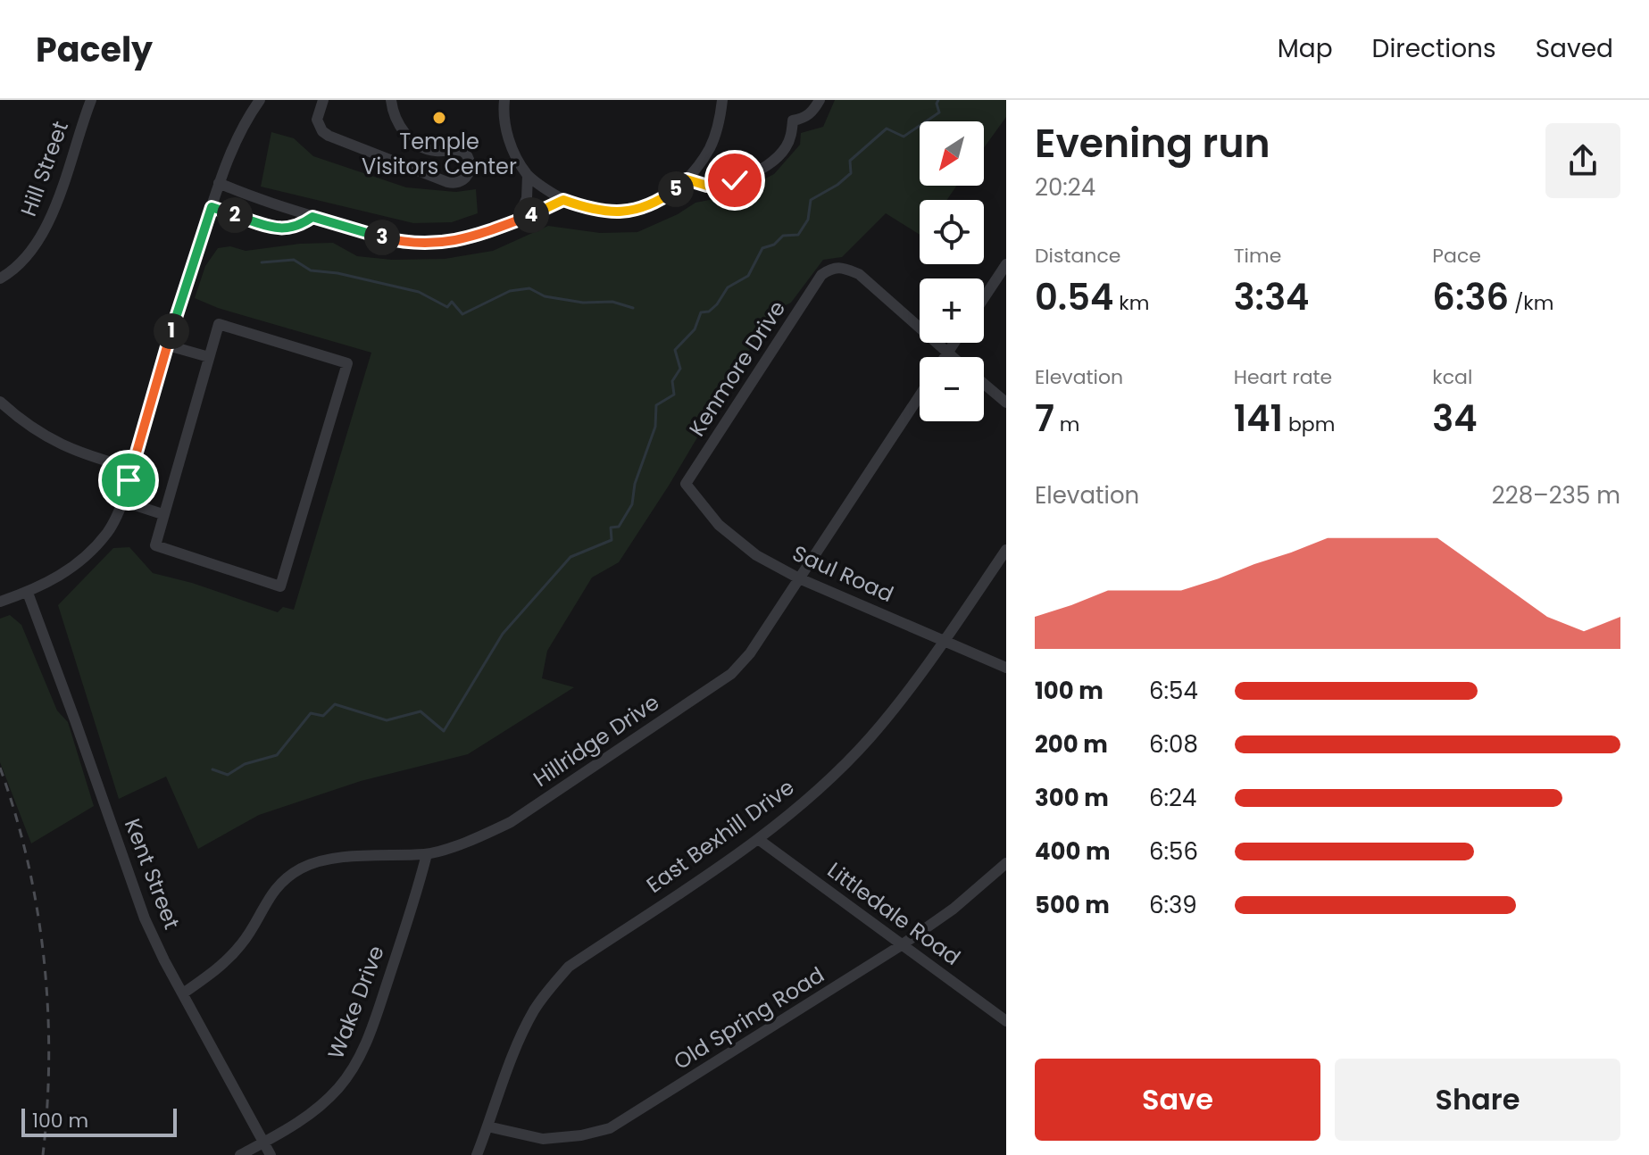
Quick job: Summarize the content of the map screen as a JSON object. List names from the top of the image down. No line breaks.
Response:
{"streets":{"street":["Hill Street","Kenmore Drive","Saul Road","Hillridge Drive","East Bexhill Drive","Kent Street","Littledale Road","Wake Drive","Old Spring Road"]},"crossings":[["Kenmore Drive","Saul Road"],["Saul Road","Hillridge Drive"],["Saul Road","East Bexhill Drive"],["Hillridge Drive","Kent Street"],["Hillridge Drive","Wake Drive"],["East Bexhill Drive","Littledale Road"],["East Bexhill Drive","Old Spring Road"],["Kent Street","Wake Drive"],["Littledale Road","Old Spring Road"]],"places":["Temple Visitors Center"],"scale_bar":"100 m","north":"bottom left","page":{"header":"Pacely","nav":["Map","Directions","Saved"],"heading":["Evening run","20:24"],"map_buttons":["+","−"],"pins":["5","2","4","3","1"],"stats":[["Distance","0.54 km"],["Time","3:34"],["Pace","6:36 /km"],["Elevation","7 m"],["Heart rate","141 bpm"],["kcal","34"]],"chart":["Elevation","228–235 m"],"list":[{"name":"100 m","note":"6:54"},{"name":"200 m","note":"6:08"},{"name":"300 m","note":"6:24"},{"name":"400 m","note":"6:56"},{"name":"500 m","note":"6:39"}],"buttons":["Save","Share"],"scale":"100 m"}}
